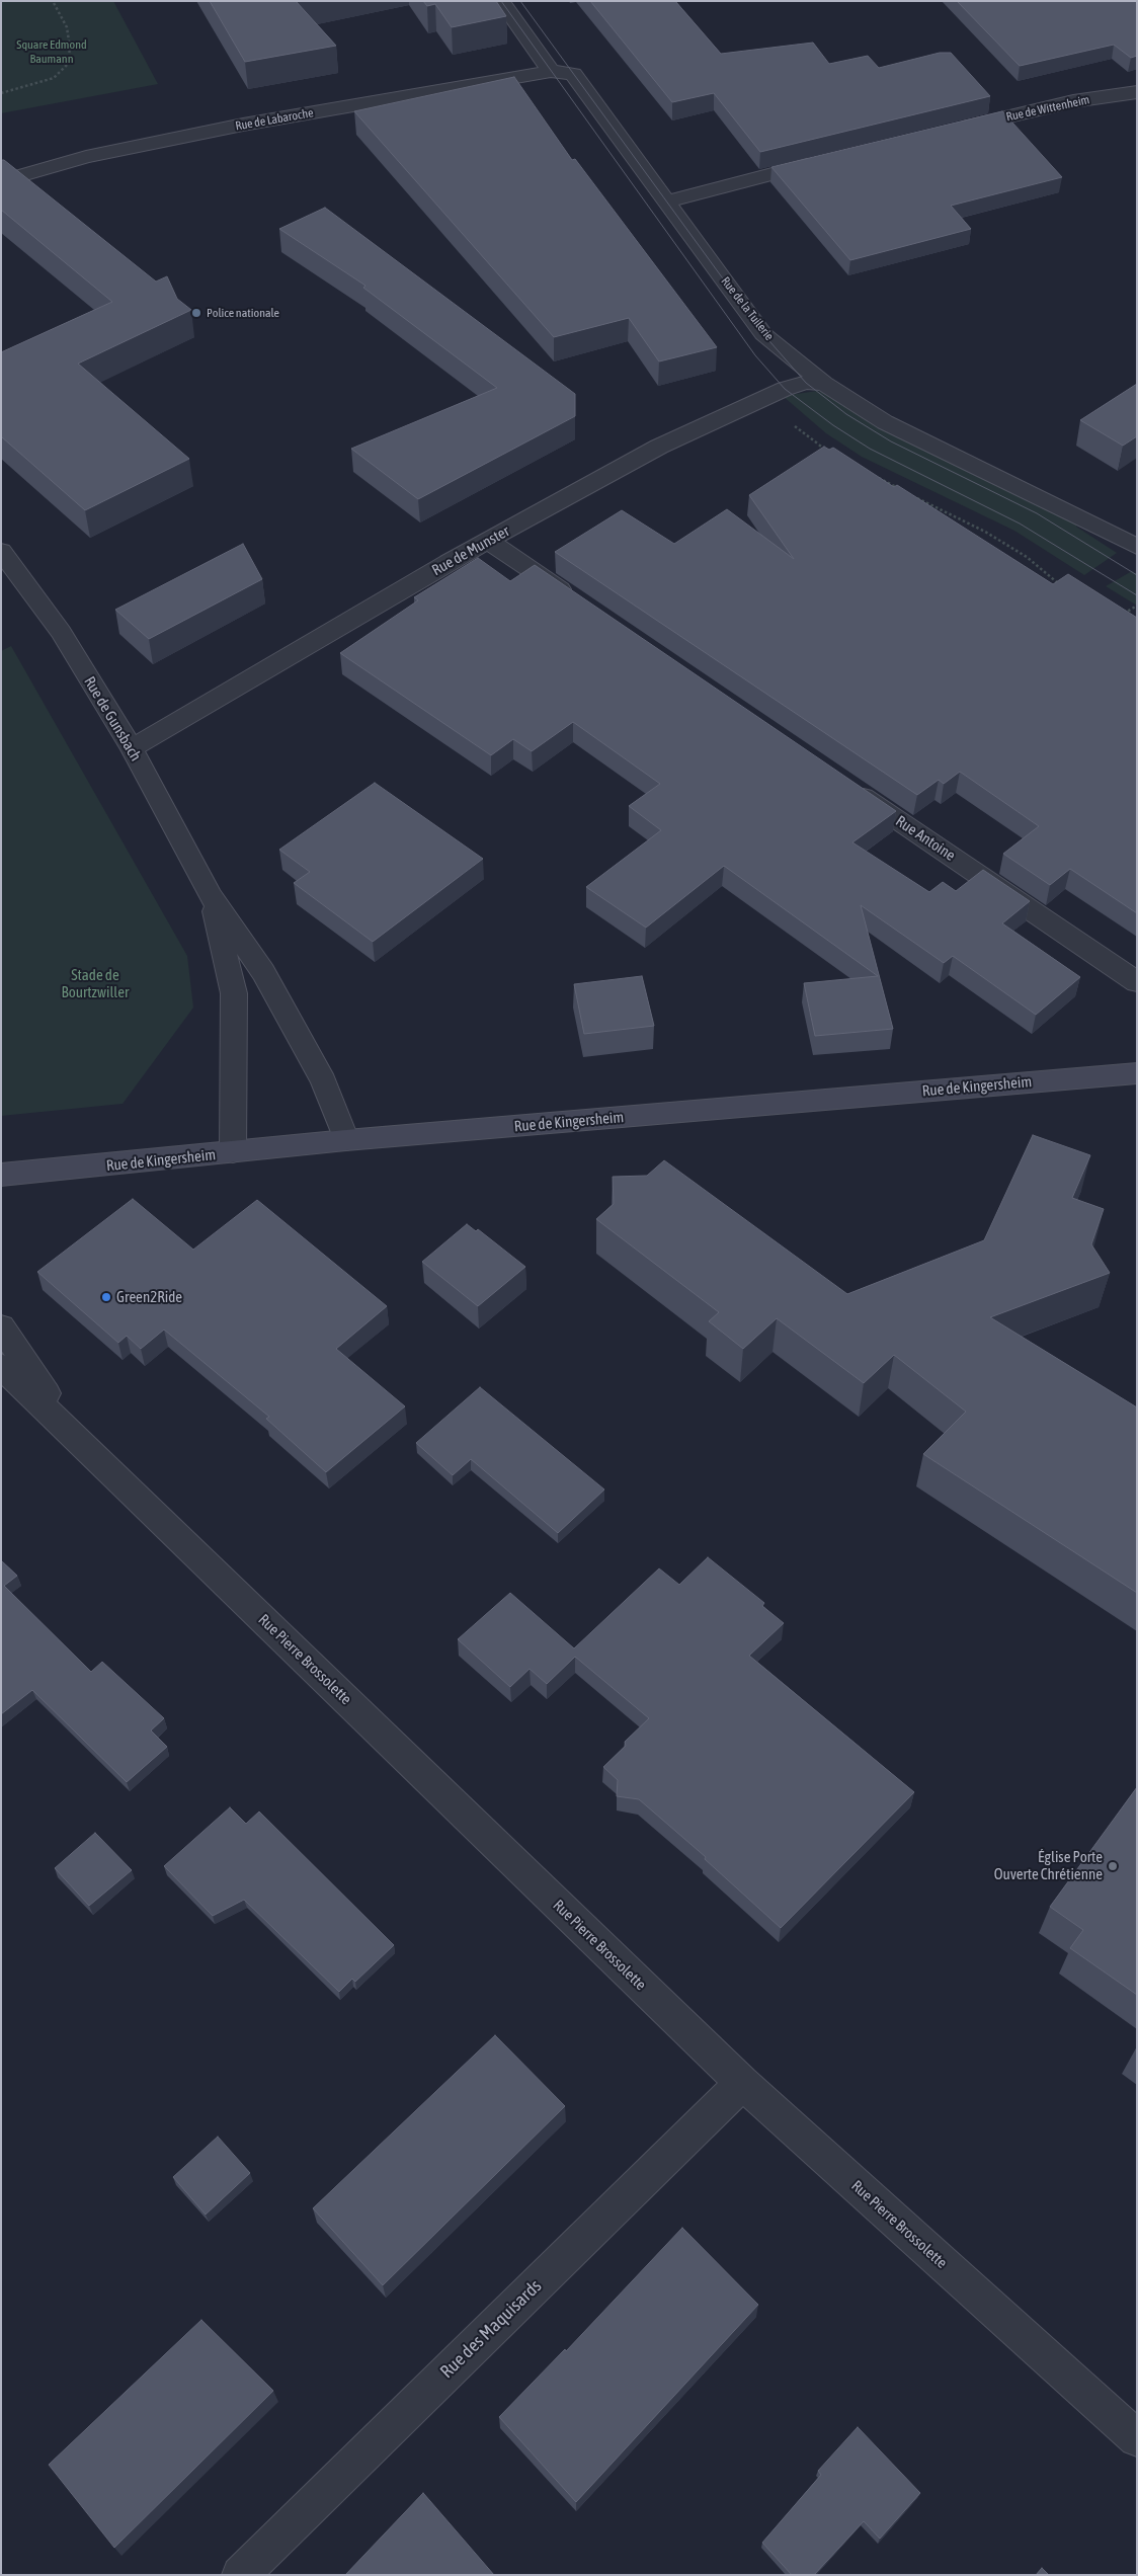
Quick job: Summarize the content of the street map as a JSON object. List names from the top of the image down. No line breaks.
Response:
{"streets":{"main road":["Rue de Kingersheim"],"street":["Rue de Wittenheim","Rue de Labaroche","Rue de la Tuilerie","Rue de Munster","Rue de Gunsbach","Rue Antoine","Rue Pierre Brossolette","Rue des Maquisards"]},"crossings":[["Rue de Labaroche","Rue de la Tuilerie"],["Rue de la Tuilerie","Rue de Munster"],["Rue de Munster","Rue de Gunsbach"],["Rue de Gunsbach","Rue de Kingersheim"],["Rue Pierre Brossolette","Rue des Maquisards"]],"parks":["Square Edmond Baumann","Stade de Bourtzwiller"],"places":["Police nationale","Green2Ride","Église Porte Ouverte Chrétienne"]}
